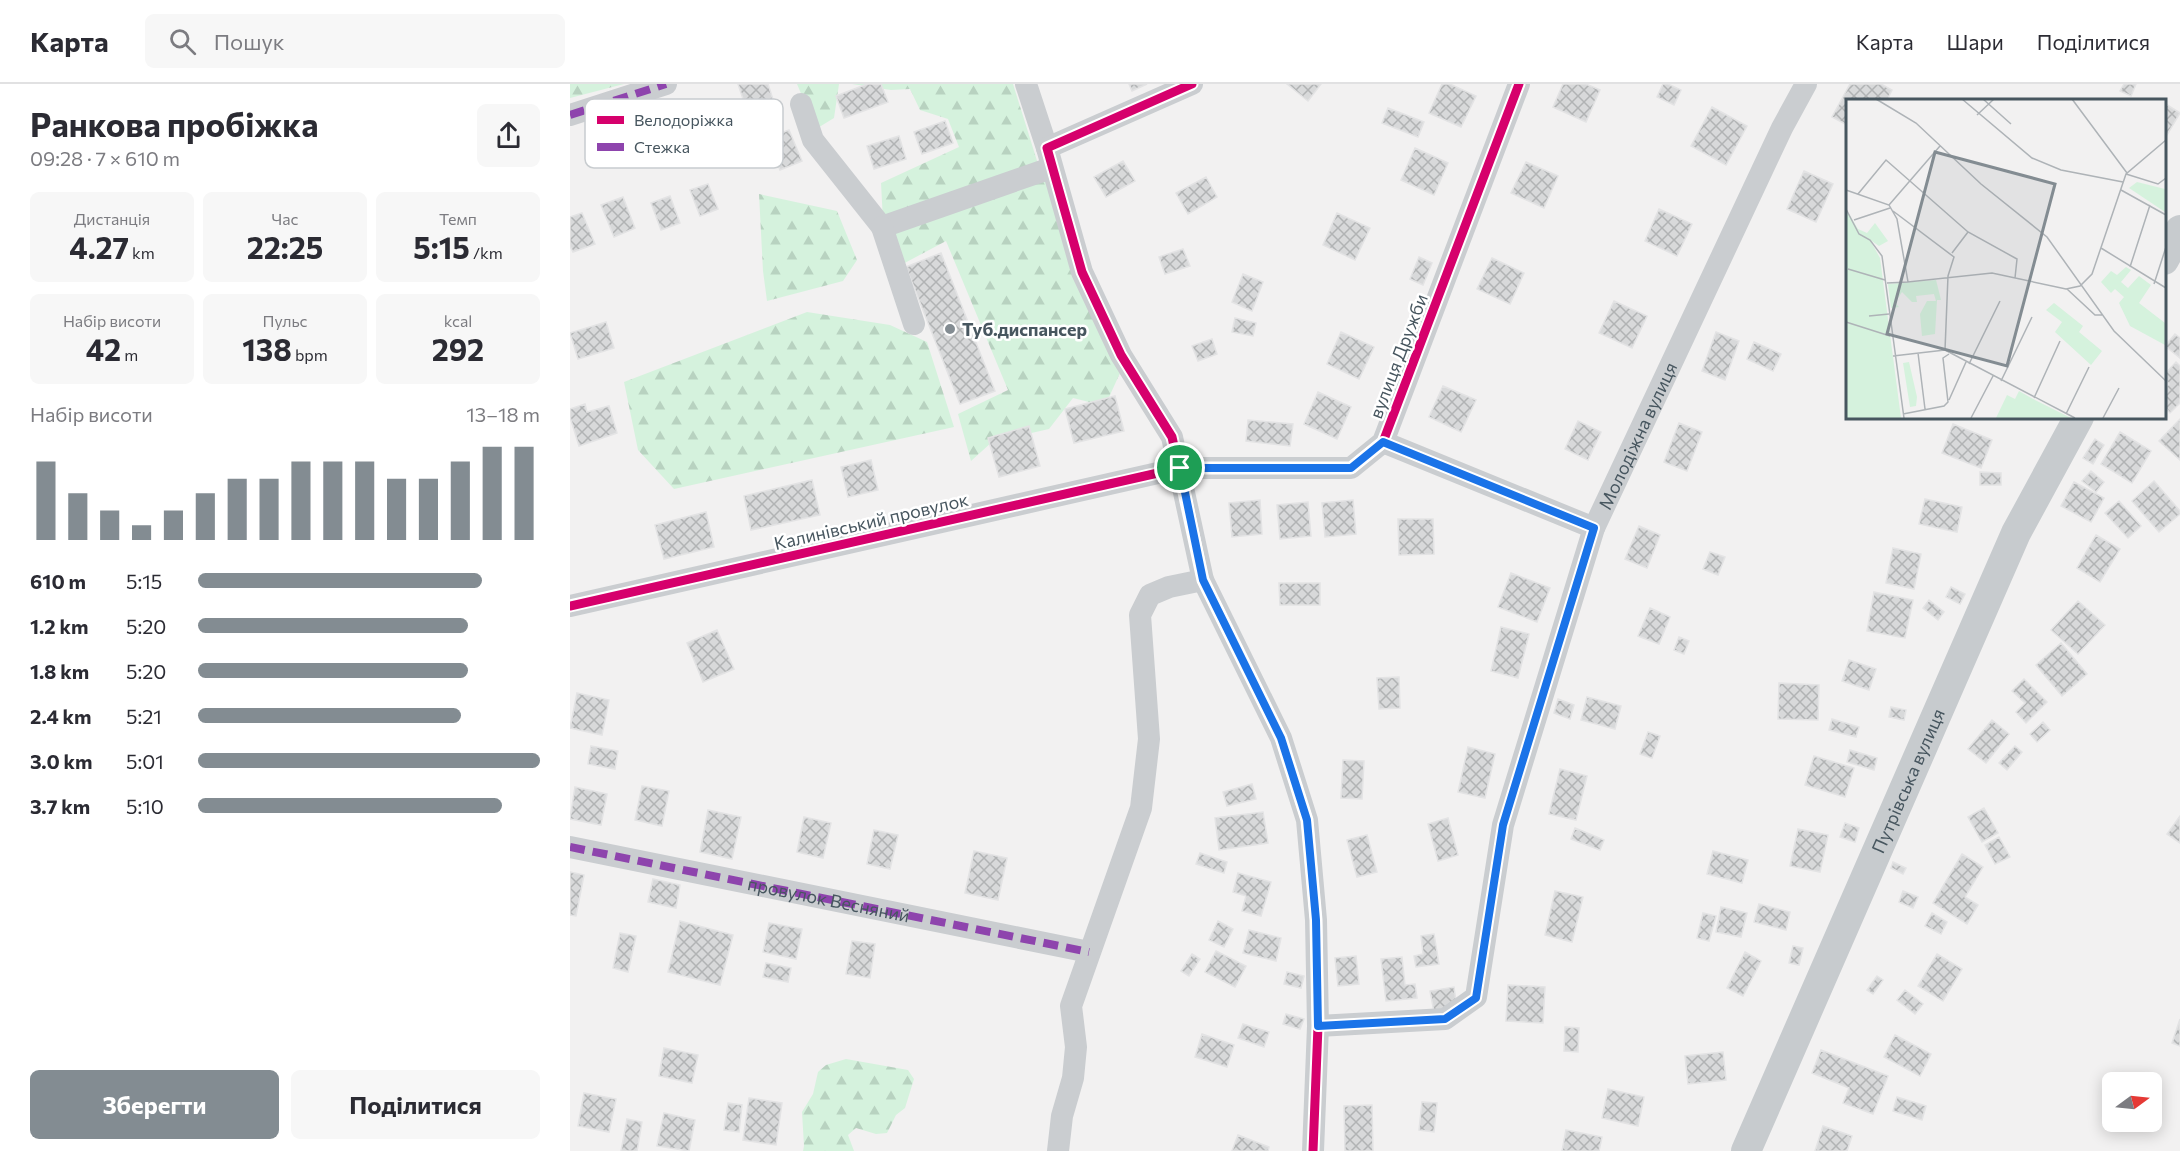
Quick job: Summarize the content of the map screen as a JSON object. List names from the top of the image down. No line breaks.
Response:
{"streets":{"main road":["Путрівська вулиця"],"street":["вулиця Дружби","Молодіжна вулиця","Калинівський провулок","провулок Весняний"]},"crossings":[["вулиця Дружби","Калинівський провулок"]],"places":["Туб.диспансер"],"legend":["Велодоріжка","Стежка"],"north":"right","page":{"header":"Карта","search":"Пошук","nav":["Карта","Шари","Поділитися"],"heading":["Ранкова пробіжка","09:28 · 7 × 610 m"],"stats":[["Дистанція","4.27 km"],["Час","22:25"],["Темп","5:15 /km"],["Набір висоти","42 m"],["Пульс","138 bpm"],["kcal","292"]],"chart":["Набір висоти","13–18 m"],"list":[{"name":"610 m","note":"5:15"},{"name":"1.2 km","note":"5:20"},{"name":"1.8 km","note":"5:20"},{"name":"2.4 km","note":"5:21"},{"name":"3.0 km","note":"5:01"},{"name":"3.7 km","note":"5:10"}],"buttons":["Зберегти","Поділитися"]}}
